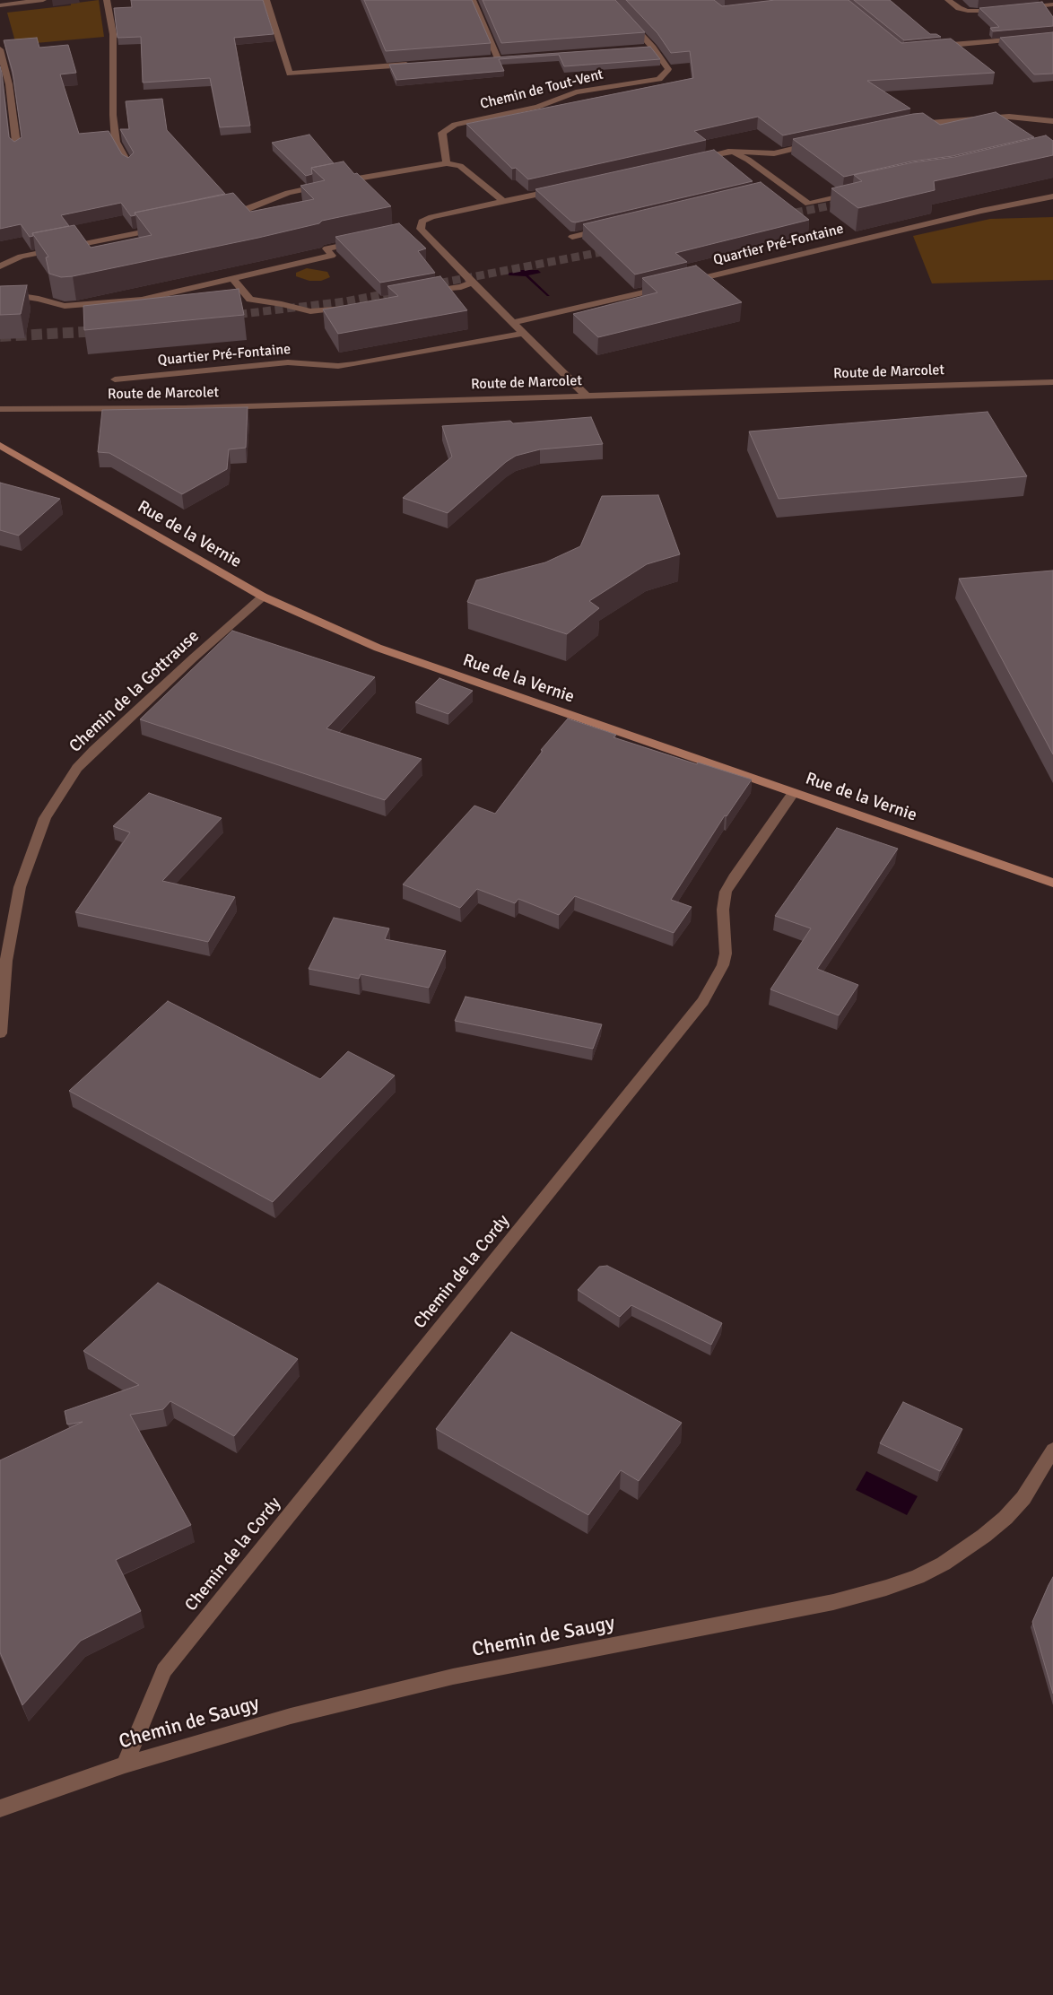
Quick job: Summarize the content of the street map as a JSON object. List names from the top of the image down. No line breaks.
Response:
{"streets":{"street":["Chemin de Tout-Vent","Quartier Pré-Fontaine","Route de Marcolet","Rue de la Vernie","Chemin de la Gottrause","Chemin de la Cordy","Chemin de Saugy"]},"crossings":[["Rue de la Vernie","Chemin de la Gottrause"],["Rue de la Vernie","Chemin de la Cordy"],["Chemin de la Cordy","Chemin de Saugy"]]}
